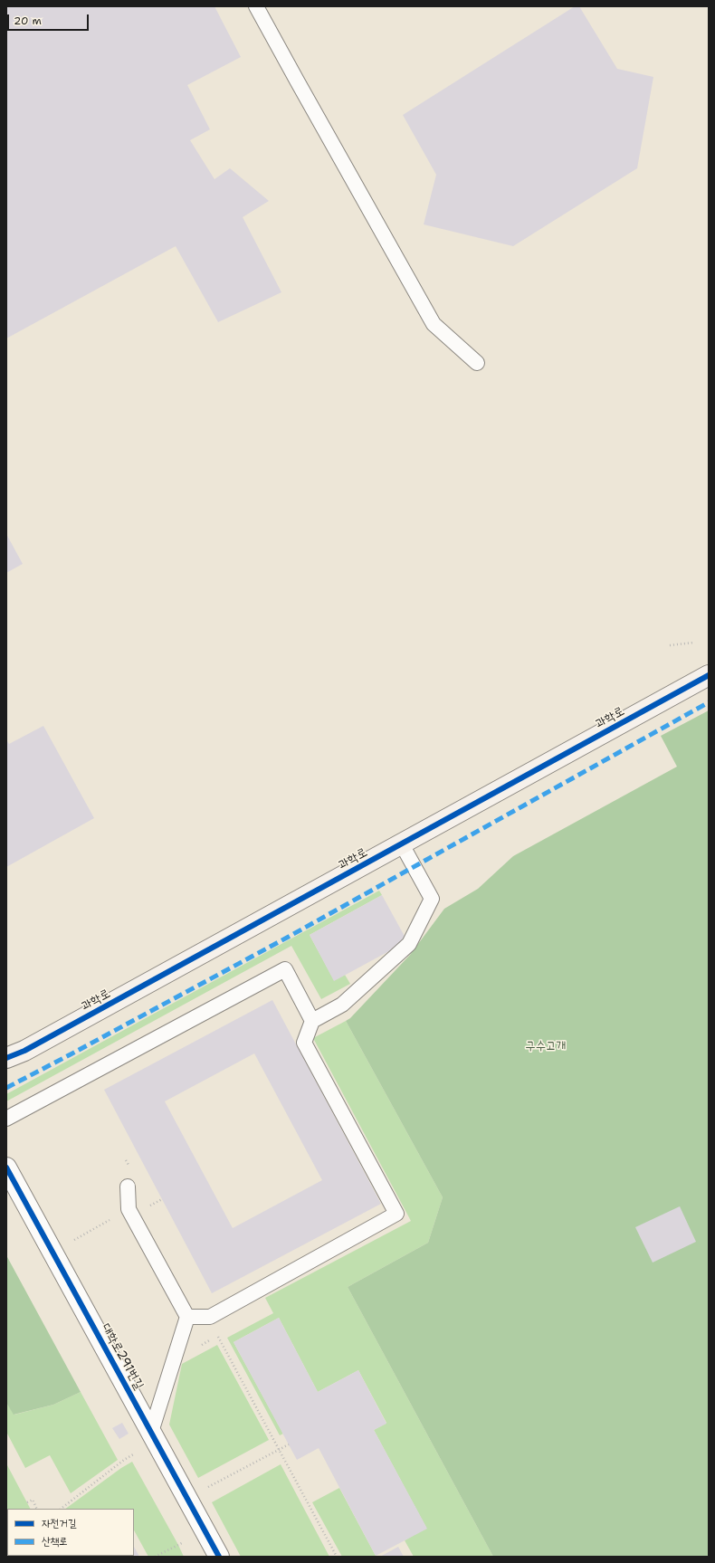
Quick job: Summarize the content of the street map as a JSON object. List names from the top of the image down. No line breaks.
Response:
{"streets":{"street":["과학로","대학로291번길"]},"parks":["구수고개"],"legend":["자전거길","산책로"],"scale_bar":"20 m"}
